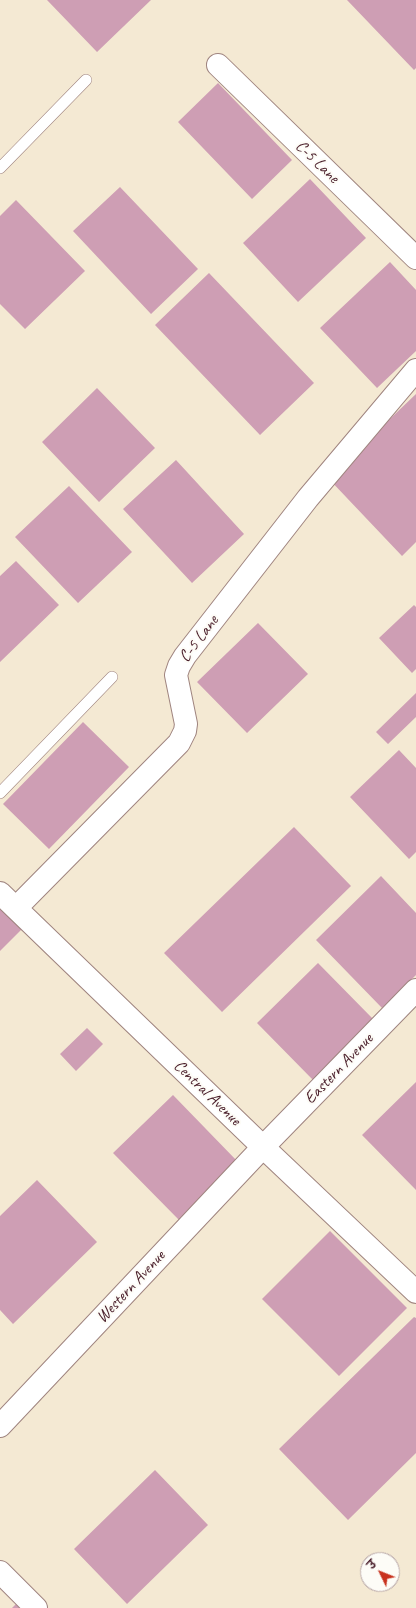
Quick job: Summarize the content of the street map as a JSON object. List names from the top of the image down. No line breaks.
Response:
{"streets":{"street":["C-5 Lane","Eastern Avenue","Central Avenue","Western Avenue"]},"crossings":[["C-5 Lane","Central Avenue"],["Eastern Avenue","Central Avenue"],["Eastern Avenue","Western Avenue"],["Central Avenue","Western Avenue"]],"north":"top left"}
